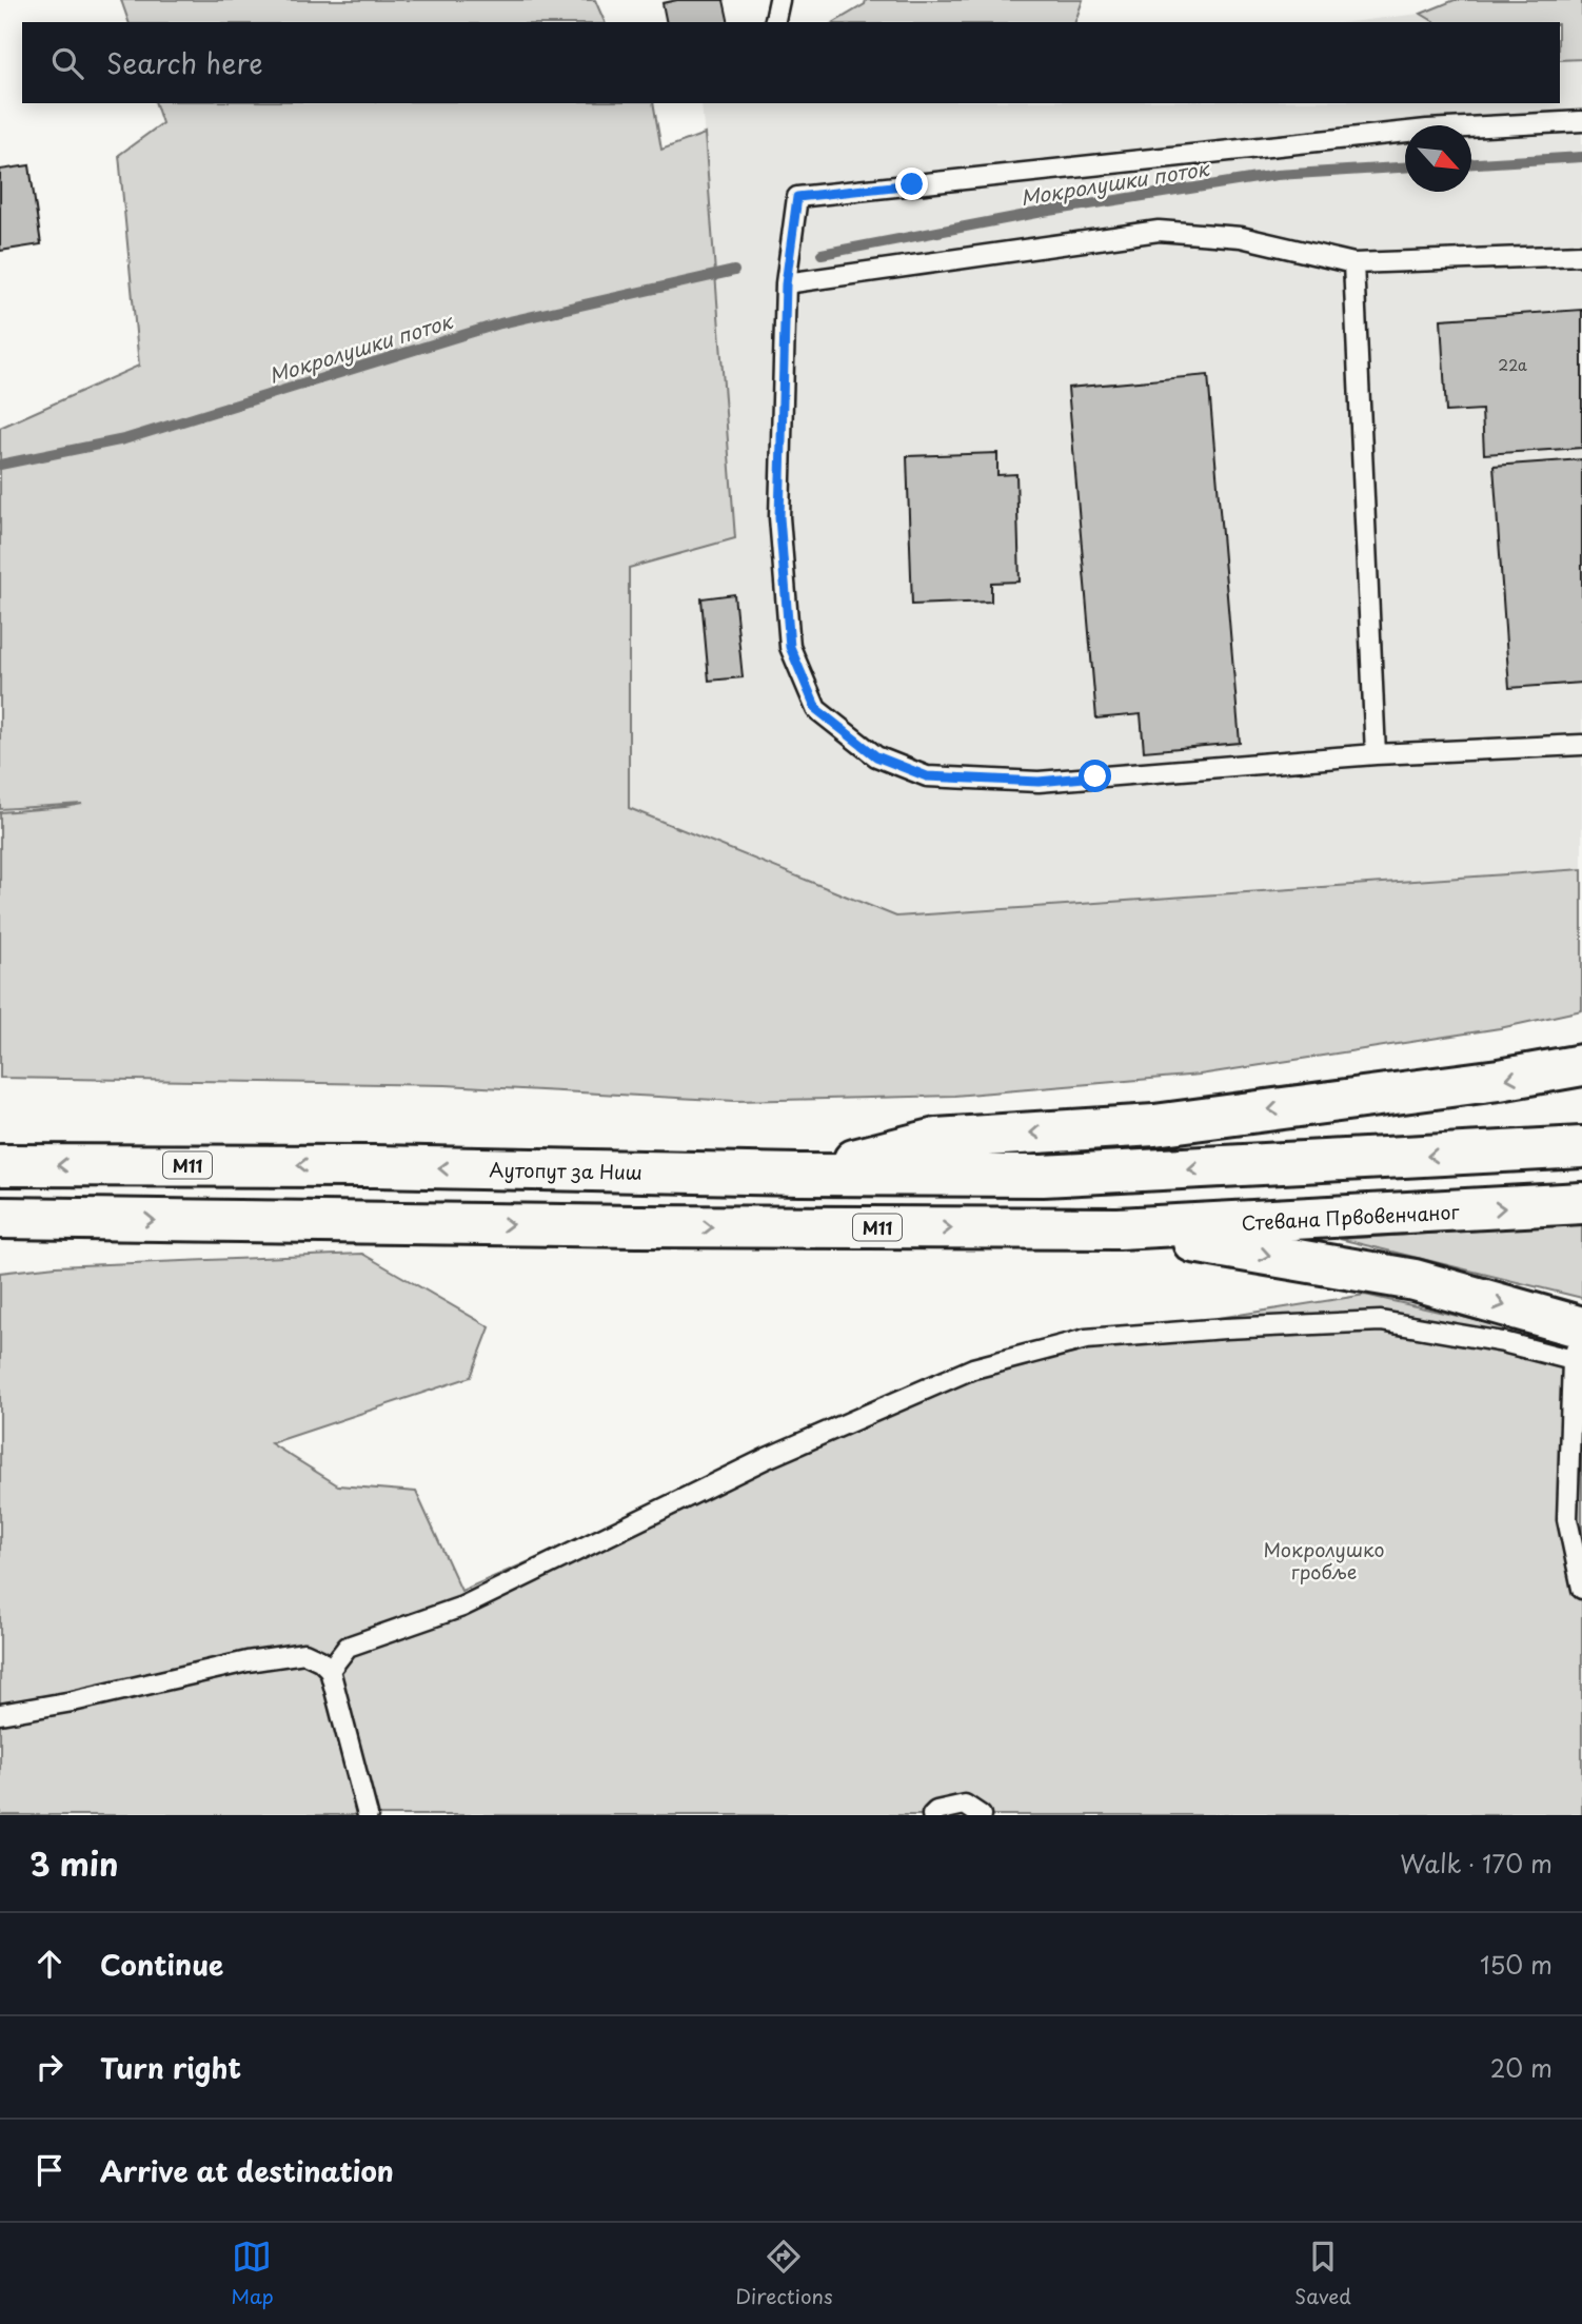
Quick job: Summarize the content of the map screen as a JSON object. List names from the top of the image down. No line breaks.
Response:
{"streets":{"highway":["M11","Аутопут за Ниш","Стевана Првовенчаног"]},"crossings":[["M11","Стевана Првовенчаног"]],"water":["Мокролушки поток"],"parks":["Мокролушко гробље"],"house_numbers":["22a"],"north":"bottom right","page":{"search":"Search here","heading":["3 min","Walk · 170 m"],"list":[["Continue","150 m"],["Turn right","20 m"],"Arrive at destination"],"nav":["Map","Directions","Saved"]}}
